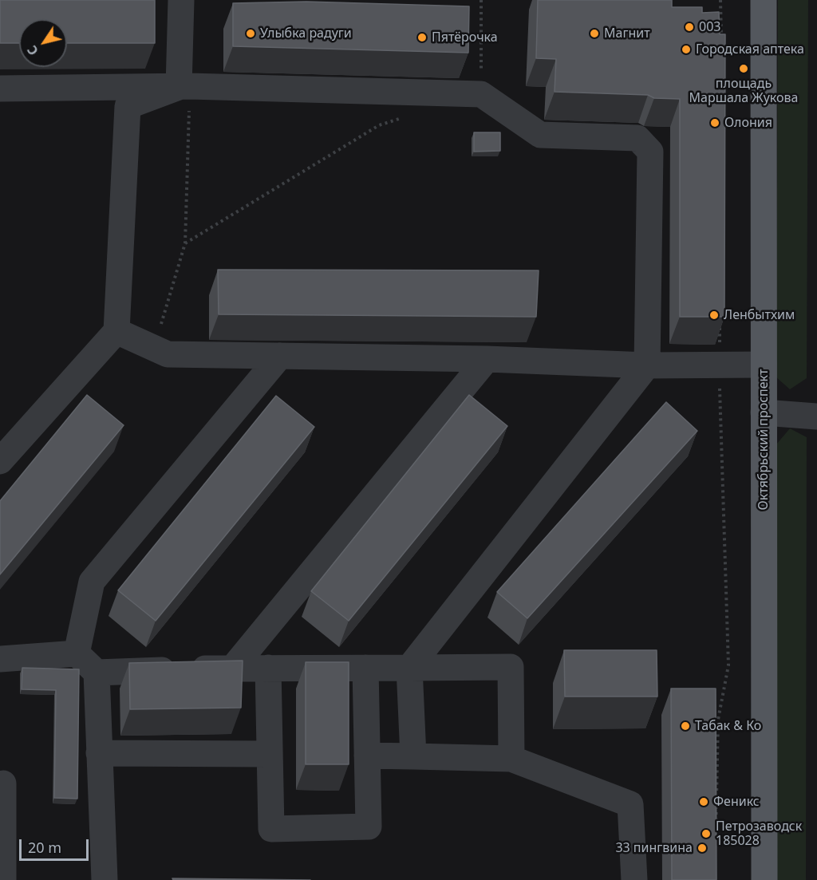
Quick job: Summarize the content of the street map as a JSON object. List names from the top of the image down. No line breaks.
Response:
{"streets":{"main road":["Октябрьский проспект"]},"places":["003","Улыбка радуги","Магнит","Пятёрочка","Городская аптека","площадь Маршала Жукова","Олония","Ленбытхим","Табак & Ко","Феникс","Петрозаводск 185028","33 пингвина"],"scale_bar":"20 m","north":"bottom left"}
